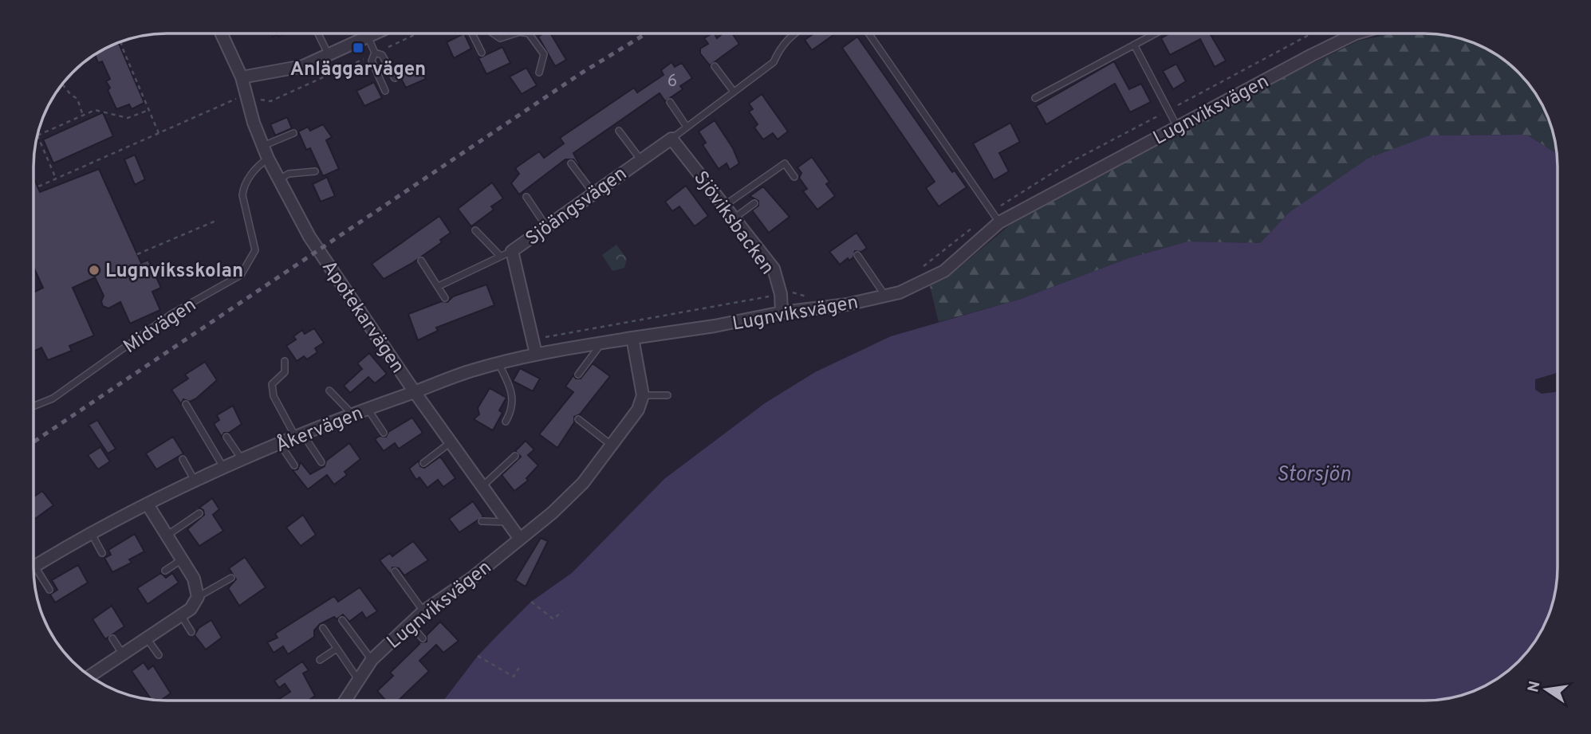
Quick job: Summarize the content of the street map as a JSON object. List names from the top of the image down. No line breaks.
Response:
{"streets":{"street":["Lugnviksvägen","Sjöängsvägen","Sjöviksbacken","Apotekarvägen","Åkervägen"],"lane":["Midvägen"]},"crossings":[["Lugnviksvägen","Sjöviksbacken"],["Lugnviksvägen","Apotekarvägen"],["Lugnviksvägen","Åkervägen"],["Sjöängsvägen","Sjöviksbacken"],["Sjöängsvägen","Åkervägen"],["Apotekarvägen","Midvägen"],["Apotekarvägen","Åkervägen"]],"water":["Storsjön"],"places":{"transit":["Anläggarvägen"],"other":["Lugnviksskolan"]},"house_numbers":["6"],"north":"left"}
